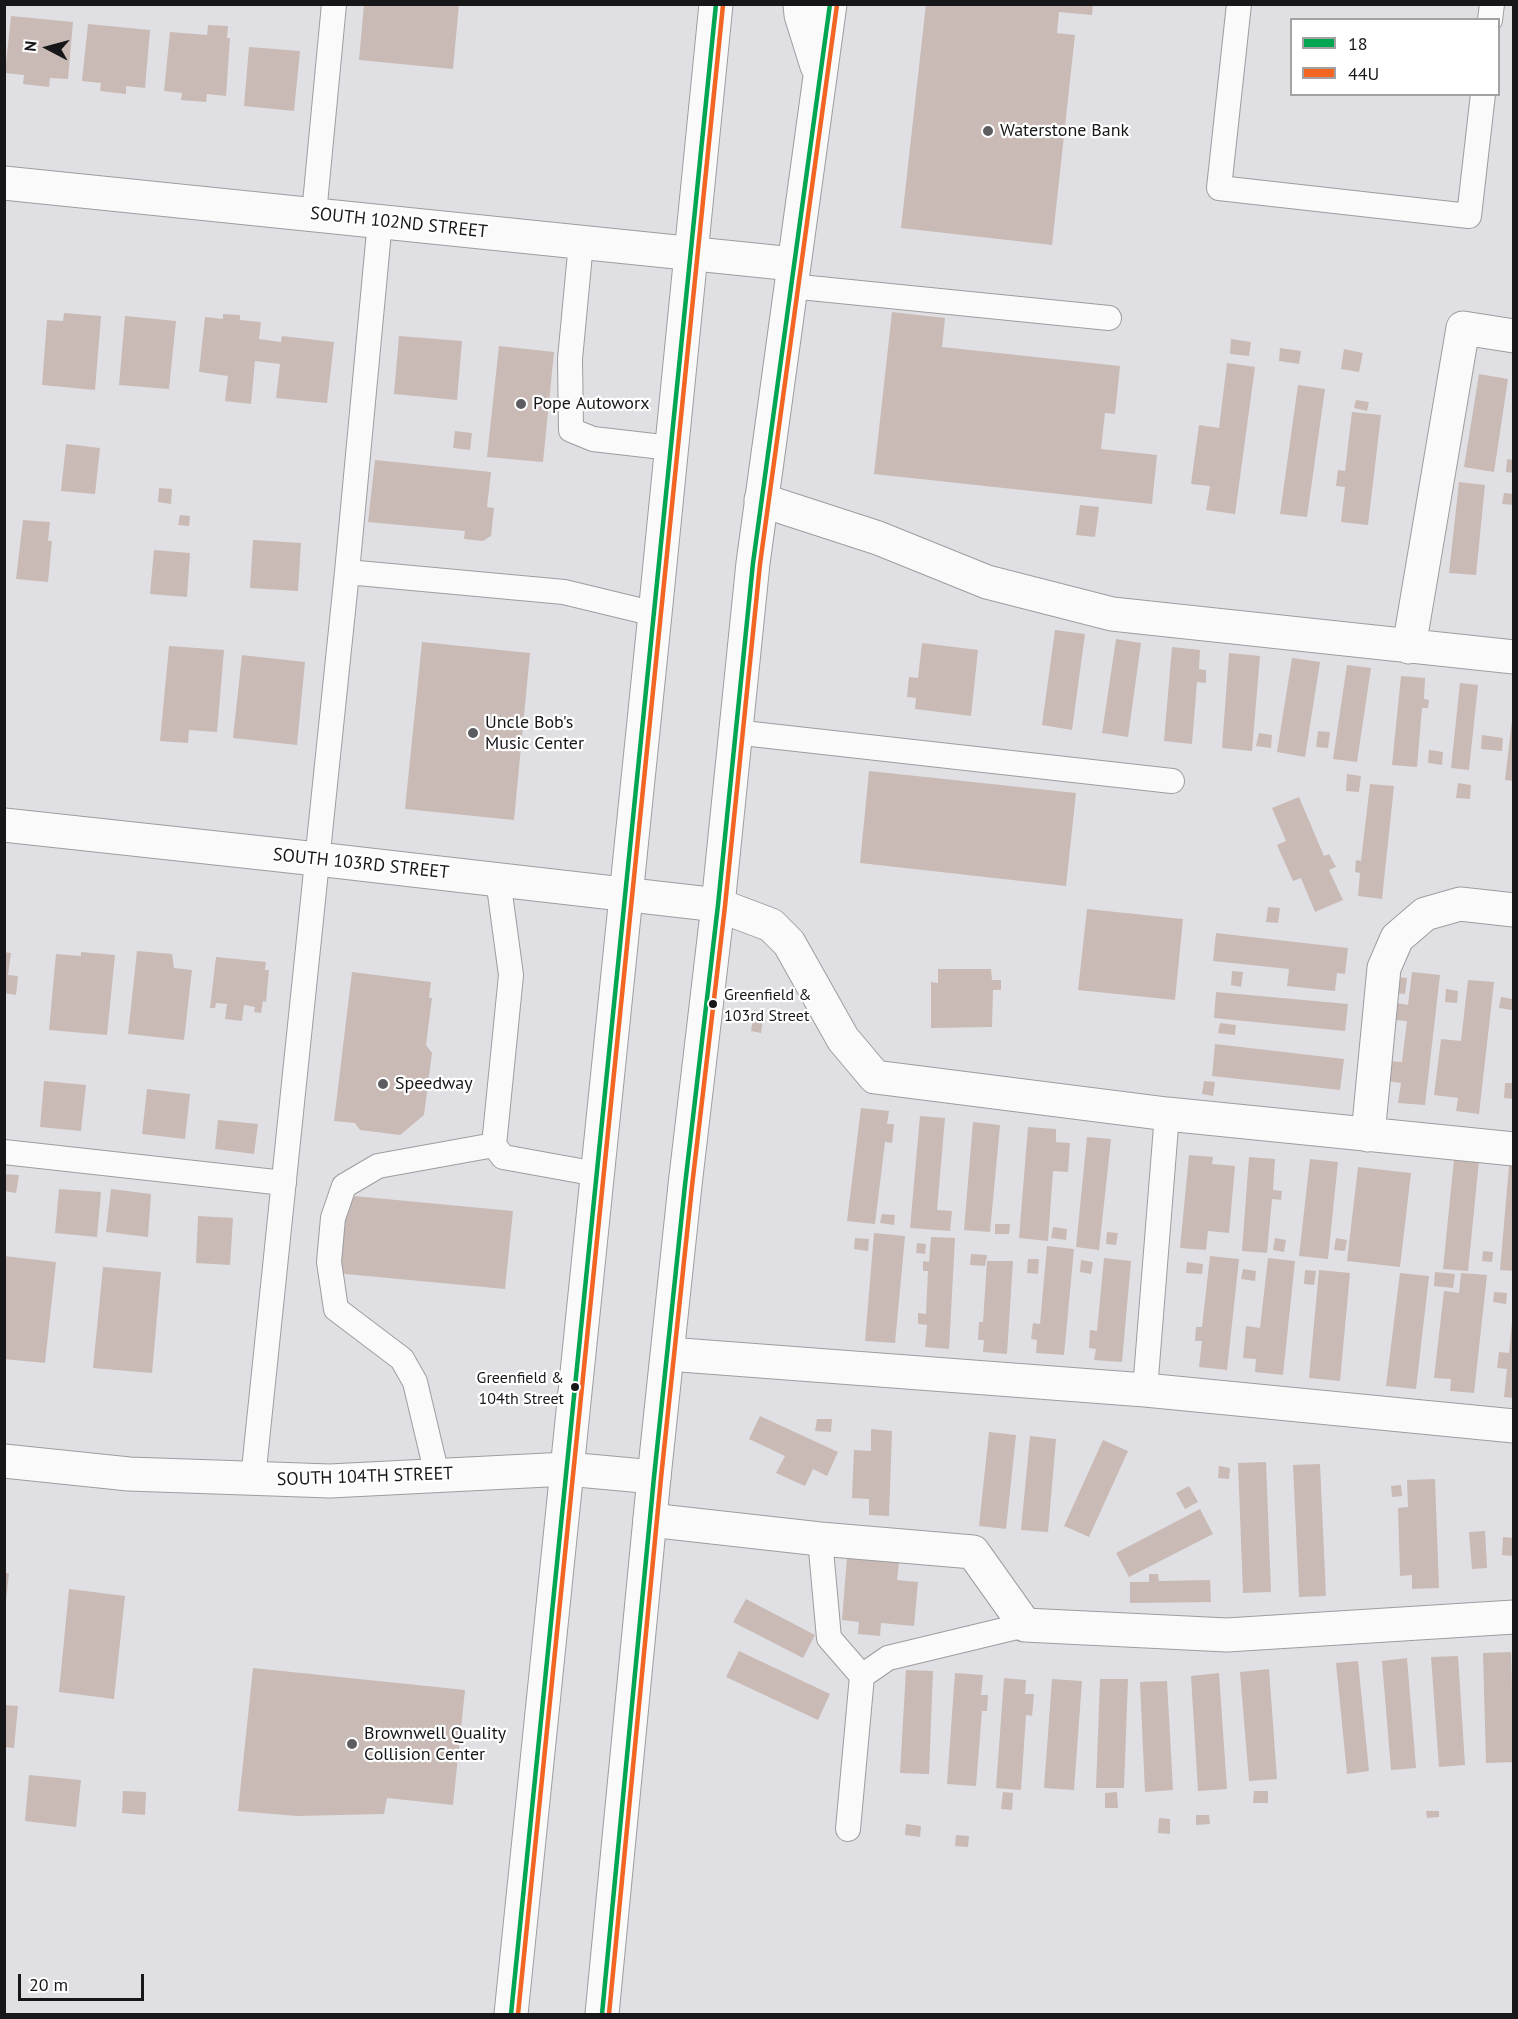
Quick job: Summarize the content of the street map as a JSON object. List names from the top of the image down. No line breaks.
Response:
{"streets":{"street":["SOUTH 102ND STREET","SOUTH 103RD STREET","SOUTH 104TH STREET"]},"places":["Waterstone Bank","Pope Autoworx","Uncle Bob's Music Center","Greenfield & 103rd Street","Speedway","Greenfield & 104th Street","Brownwell Quality Collision Center"],"lines":["transit line 18","transit line 44U"],"legend":["18","44U"],"scale_bar":"20 m","north":"left"}
